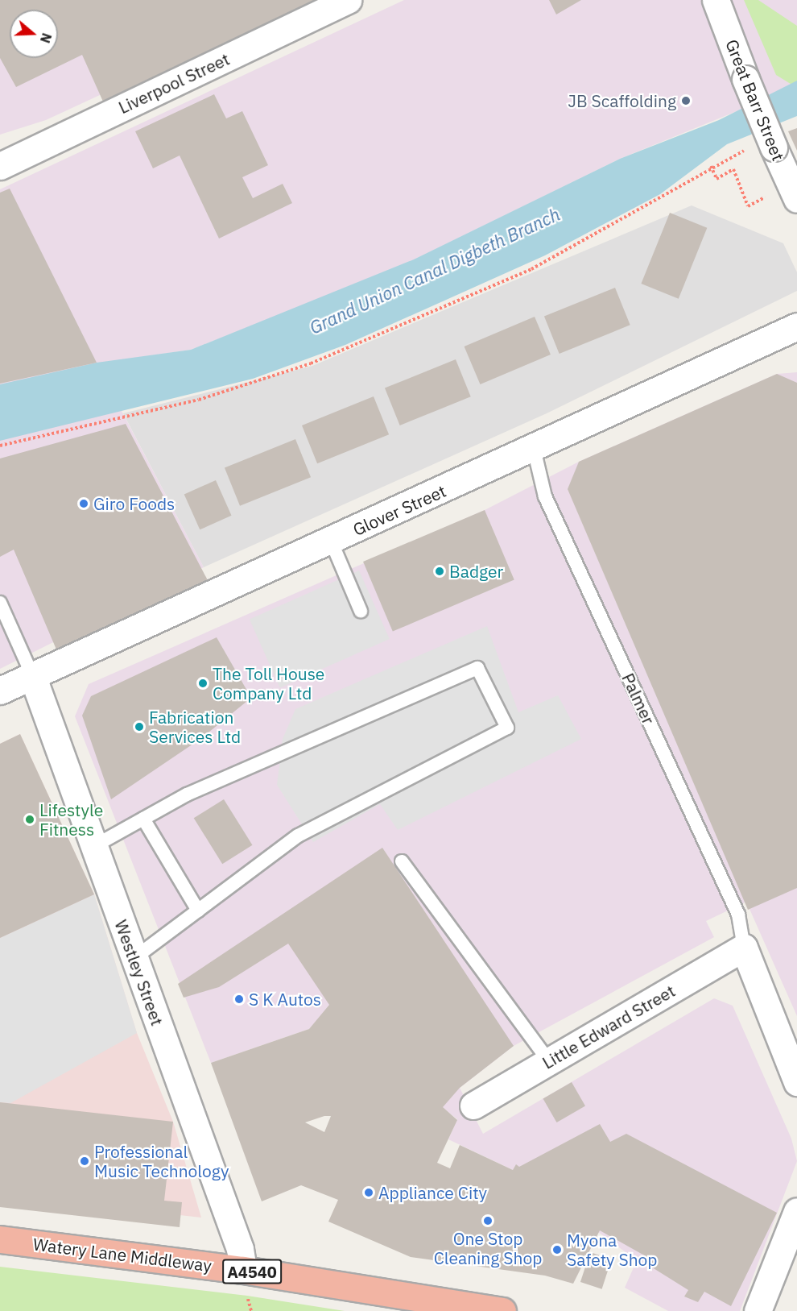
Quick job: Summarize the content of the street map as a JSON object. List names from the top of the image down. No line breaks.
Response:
{"streets":{"highway":["Watery Lane Middleway","A4540"],"street":["Liverpool Street","Great Barr Street","Glover Street","Westley Street","Little Edward Street"],"lane":["Palmer"]},"crossings":[["Glover Street","Palmer"],["Glover Street","Westley Street"],["Palmer","Little Edward Street"],["Westley Street","Watery Lane Middleway"]],"water":["Grand Union Canal Digbeth Branch"],"places":["JB Scaffolding","Giro Foods","Badger","The Toll House Company Ltd","Fabrication Services Ltd","Lifestyle Fitness","S K Autos","Professional Music Technology","Appliance City","One Stop Cleaning Shop","Myona Safety Shop"],"north":"right"}
